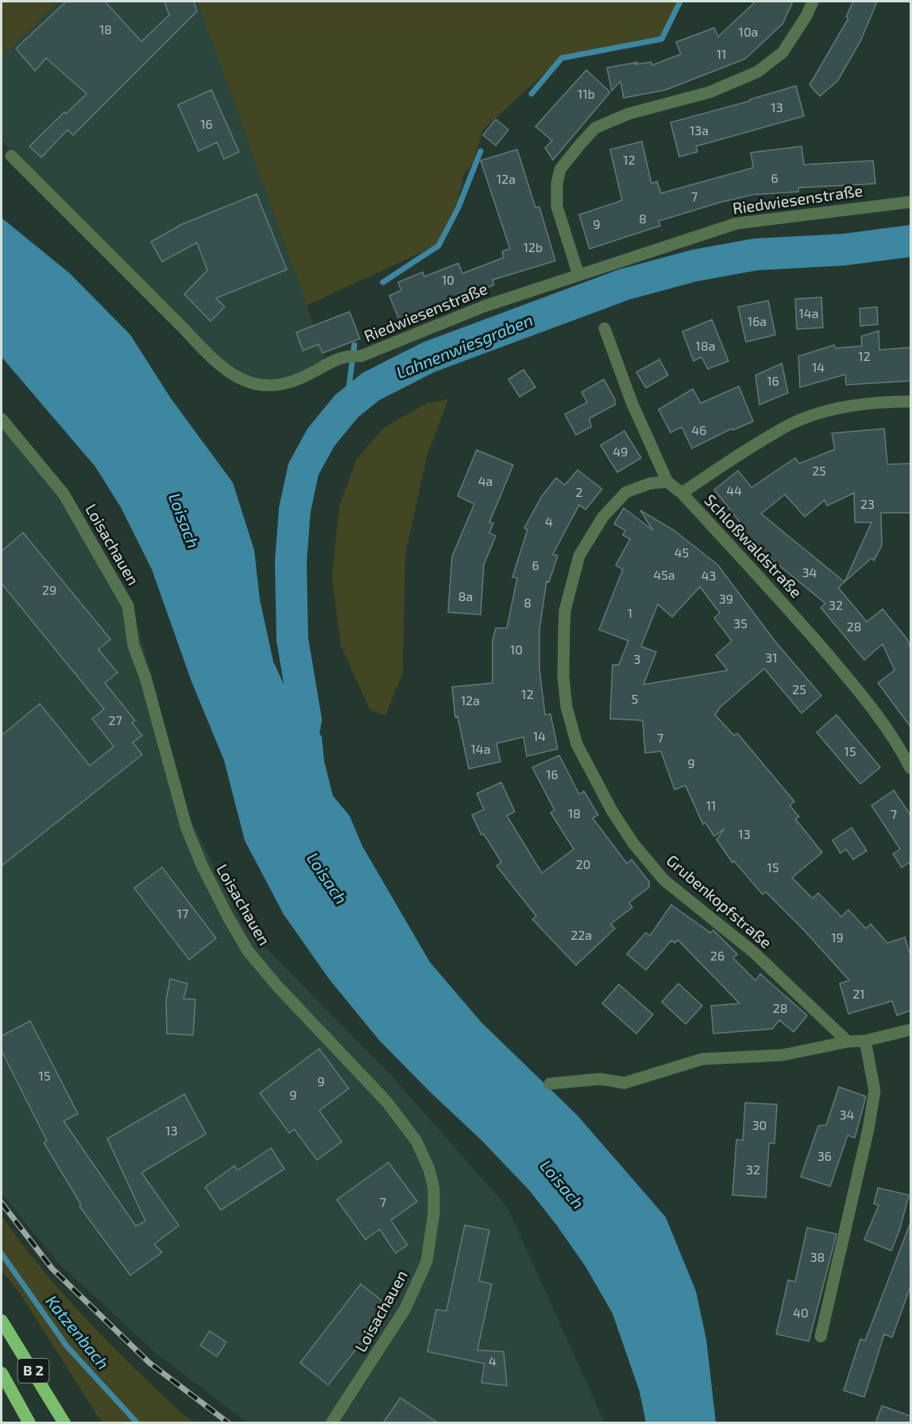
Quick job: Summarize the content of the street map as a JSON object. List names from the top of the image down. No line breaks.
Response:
{"streets":{"highway":["B 2"],"street":["Riedwiesenstraße","Loisachauen","Schloßwaldstraße","Grubenkopfstraße"]},"crossings":[["Schloßwaldstraße","Grubenkopfstraße"]],"water":["Lahnenwiesgraben","Loisach","Katzenbach"],"house_numbers":["18","10a","11","11b","13","16","13a","12","6","12a","7","8","9","12b","10","14a","16a","18a","12","14","16","46","49","25","4a","44","2","23","4","45","6","34","45a","43","29","8a","39","8","32","1","35","28","10","31","3","25","12","5","12a","27","14","7","14a","15","9","16","11","18","7","13","20","15","17","22a","19","26","21","28","15","9","9","34","30","13","36","32","7","38","40","4"]}
